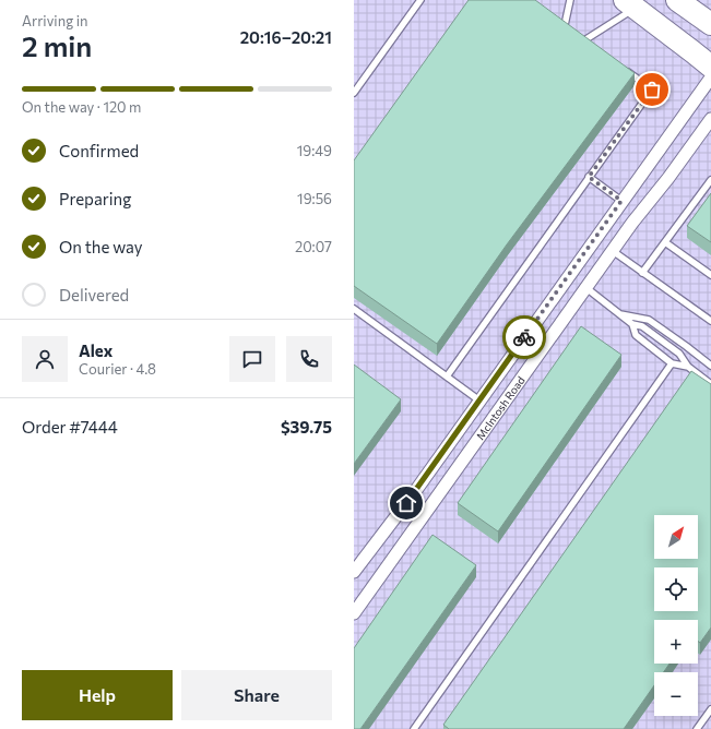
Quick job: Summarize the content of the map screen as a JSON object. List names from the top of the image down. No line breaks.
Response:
{"streets":{"street":["McIntosh Road"]},"north":"top right","page":{"heading":["2 min","Arriving in","20:16–20:21"],"panel":["Alex","Courier · 4.8","Order #7444","$39.75"],"bar":"On the way · 120 m","list":[["Confirmed","19:49"],["Preparing","19:56"],["On the way","20:07"],"Delivered"],"map_buttons":["+","−"],"buttons":["Help","Share"]}}
